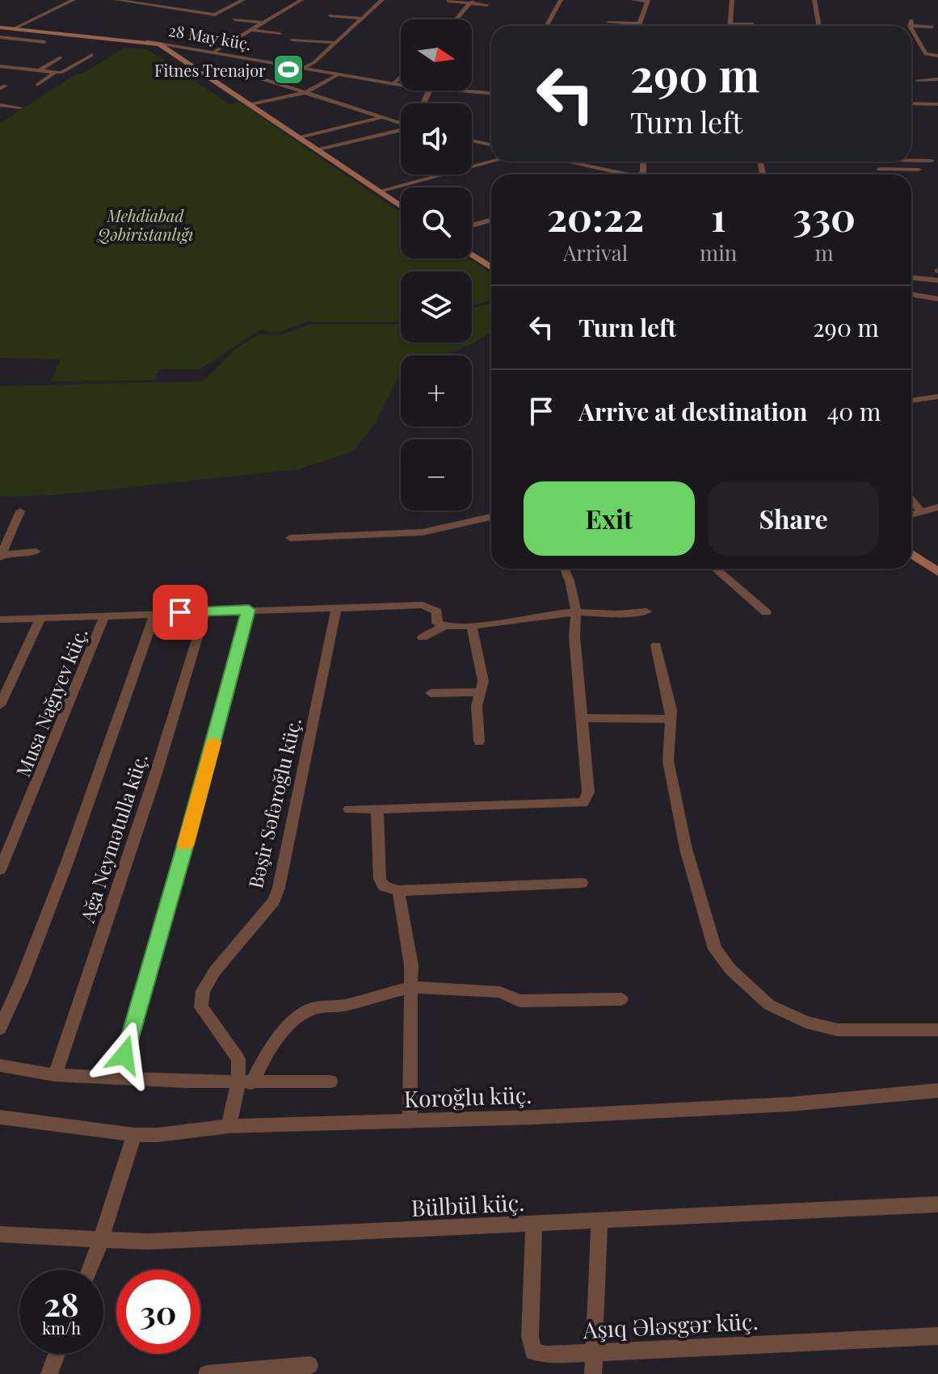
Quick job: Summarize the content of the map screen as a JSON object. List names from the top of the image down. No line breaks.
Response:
{"streets":{"main road":["28 May küç."],"street":["Musa Nağıyev küç.","Bəşir Səfəroğlu küç.","Ağa Neymətulla küç.","Koroğlu küç.","Bülbül küç.","Aşıq Ələsgər küç."]},"crossings":[["Bəşir Səfəroğlu küç.","Koroğlu küç."],["Bülbül küç.","Aşıq Ələsgər küç."]],"parks":["Mehdiabad Qəbiristanlığı"],"places":{"sports":["Fitnes Trenajor"]},"north":"right","page":{"map_buttons":["+","−"],"turn":["290 m","Turn left"],"eta":["20:22","Arrival","1","min","330","m"],"list":[{"name":"Turn left","value":"290 m"},{"name":"Arrive at destination","value":"40 m"}],"buttons":["Exit","Share"],"speed":"28 km/h","limit":"30"}}
